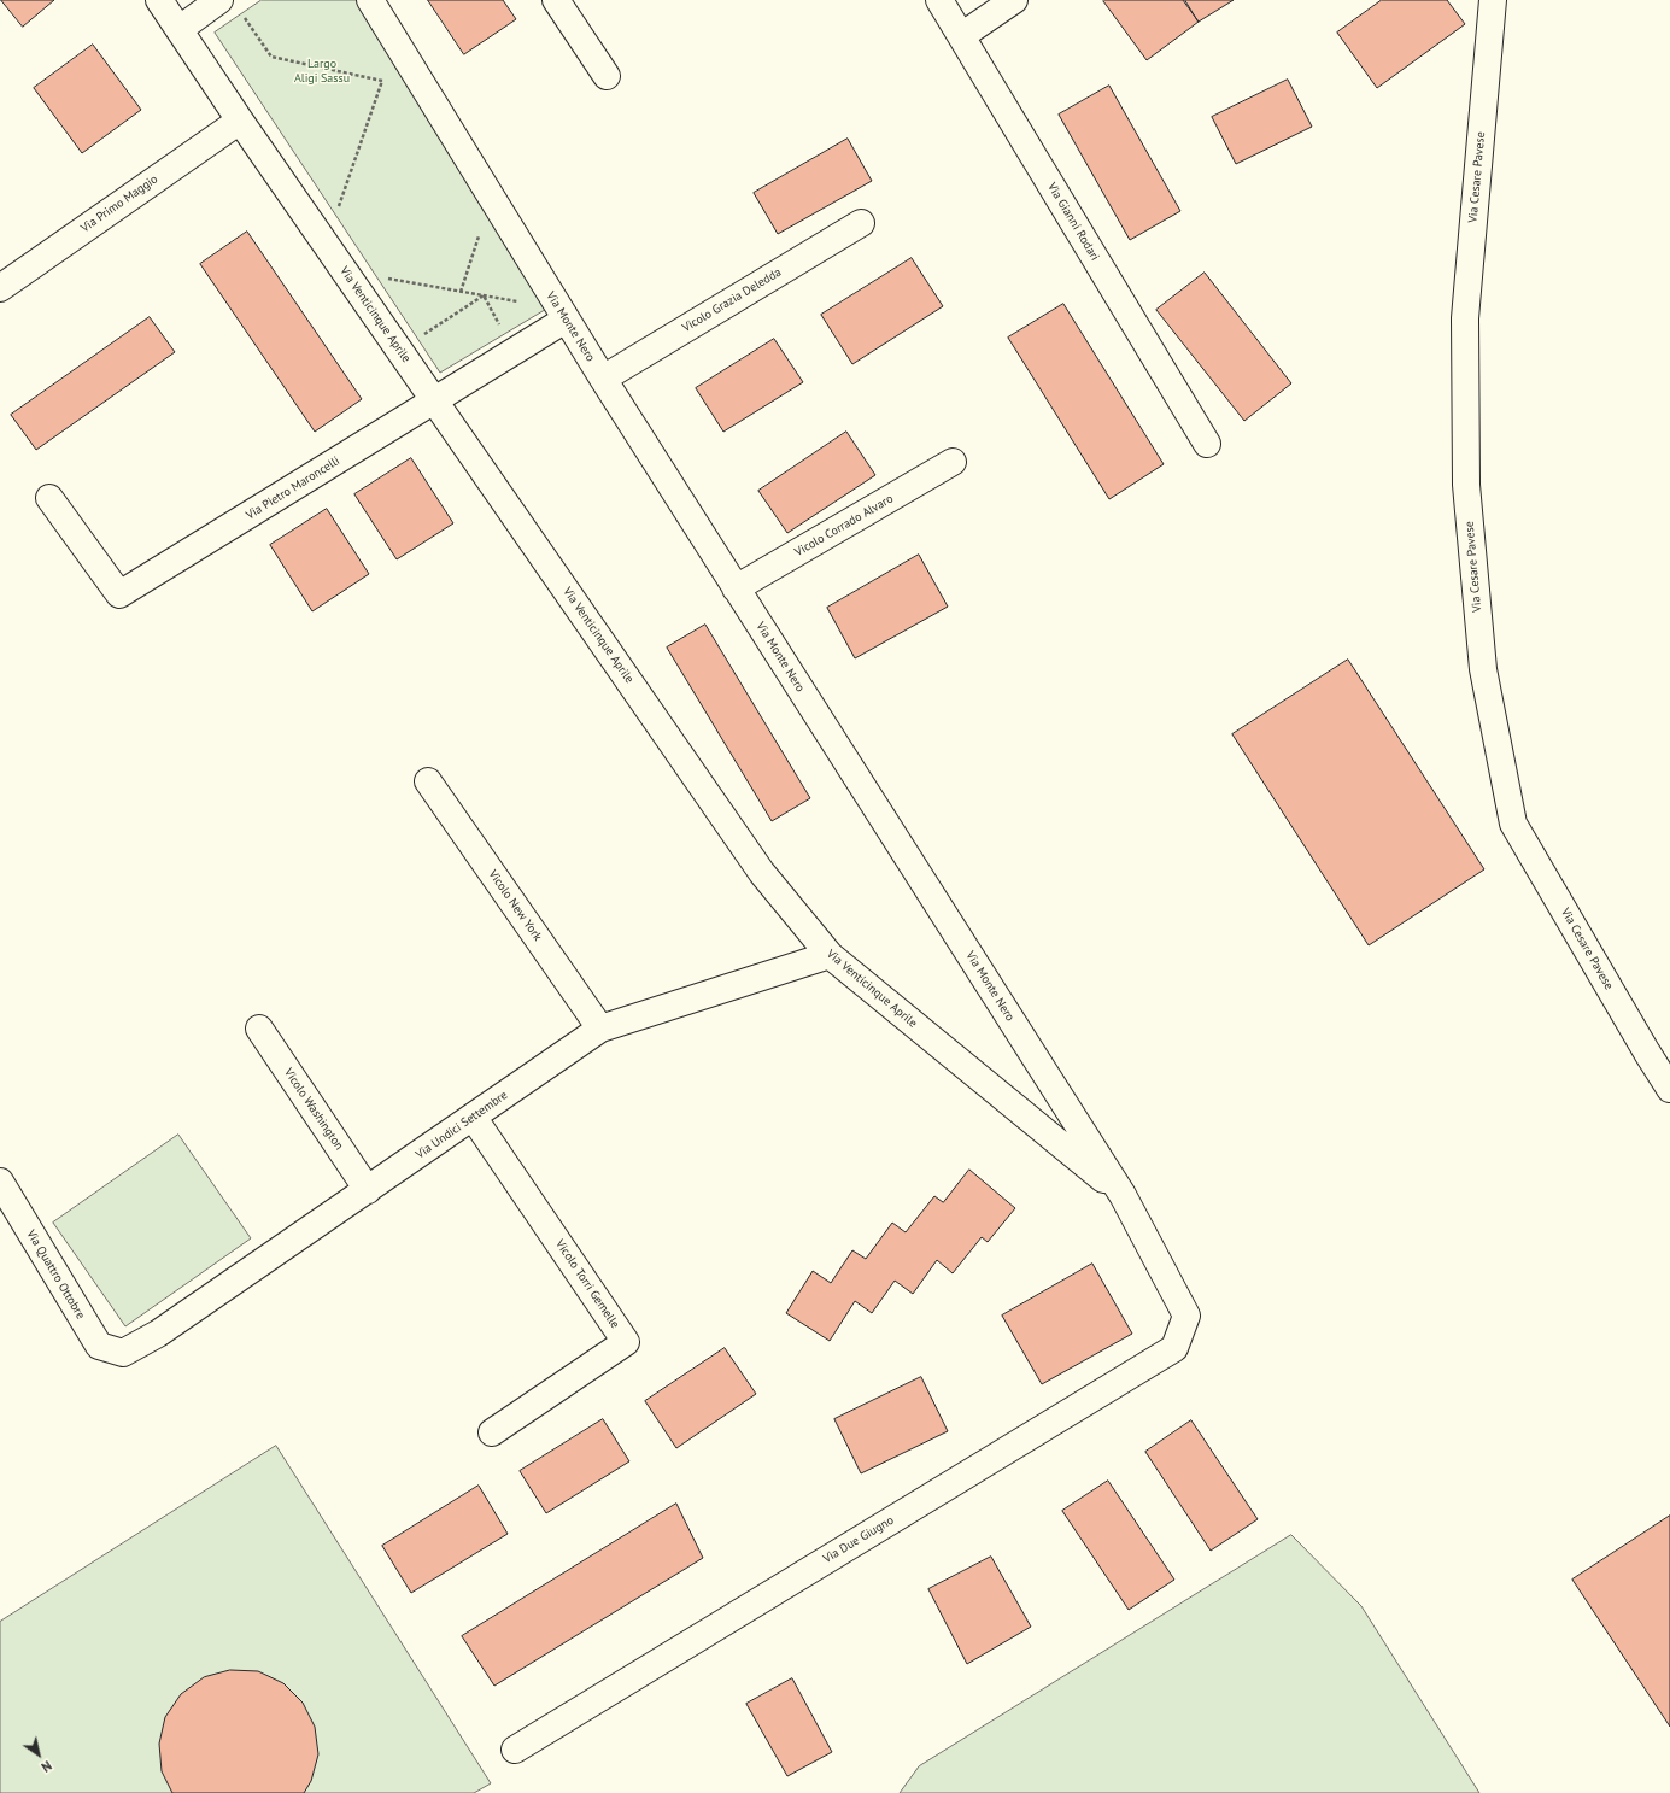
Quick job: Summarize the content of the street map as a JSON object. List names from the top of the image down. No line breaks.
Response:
{"streets":{"street":["Via Cesare Pavese","Via Primo Maggio","Via Gianni Rodari","Vicolo Grazia Deledda","Via Venticinque Aprile","Via Monte Nero","Via Pietro Maroncelli","Vicolo Corrado Alvaro","Vicolo New York","Vicolo Washington","Via Undici Settembre","Via Quattro Ottobre","Vicolo Torri Gemelle","Via Due Giugno"]},"crossings":[["Via Primo Maggio","Via Venticinque Aprile"],["Vicolo Grazia Deledda","Via Monte Nero"],["Via Venticinque Aprile","Via Monte Nero"],["Via Venticinque Aprile","Via Pietro Maroncelli"],["Via Venticinque Aprile","Via Undici Settembre"],["Via Monte Nero","Via Pietro Maroncelli"],["Via Monte Nero","Vicolo Corrado Alvaro"],["Via Monte Nero","Via Due Giugno"],["Vicolo New York","Via Undici Settembre"],["Vicolo Washington","Via Undici Settembre"],["Via Undici Settembre","Via Quattro Ottobre"],["Via Undici Settembre","Vicolo Torri Gemelle"]],"parks":["Largo Aligi Sassu"],"north":"bottom right"}
